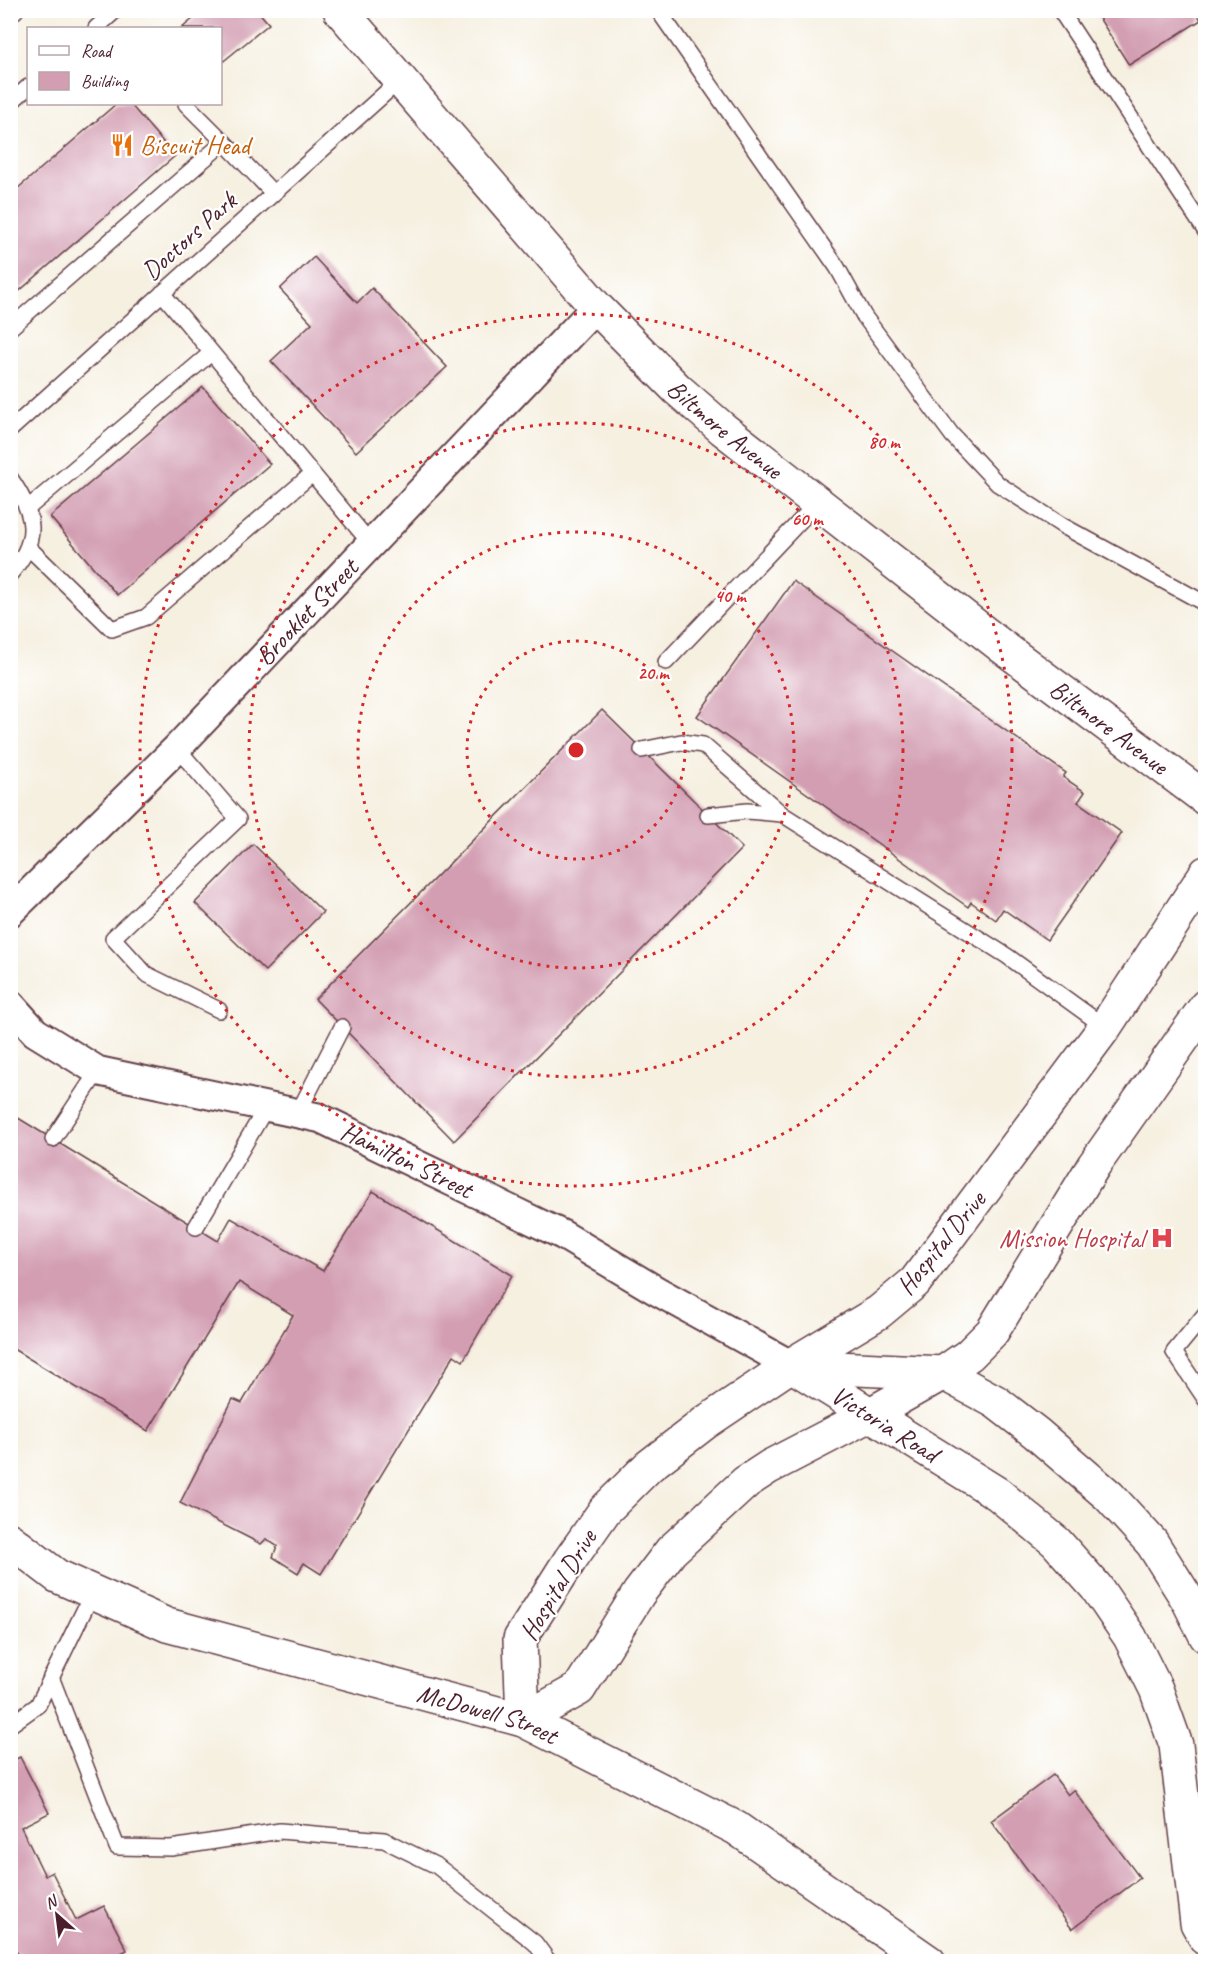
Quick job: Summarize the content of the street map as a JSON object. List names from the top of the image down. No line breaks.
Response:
{"streets":{"street":["Biltmore Avenue","Brooklet Street","Hamilton Street","Hospital Drive","Victoria Road","McDowell Street"],"lane":["Doctors Park"]},"crossings":[["Doctors Park","Biltmore Avenue"],["Biltmore Avenue","Brooklet Street"],["Hamilton Street","Hospital Drive"],["Hamilton Street","Victoria Road"],["Hospital Drive","Victoria Road"],["Hospital Drive","McDowell Street"]],"places":{"restaurant":["Biscuit Head"],"hospital":["Mission Hospital"]},"legend":["Road","Building"],"north":"top left","rings":["80 m","60 m","40 m","20 m"]}
